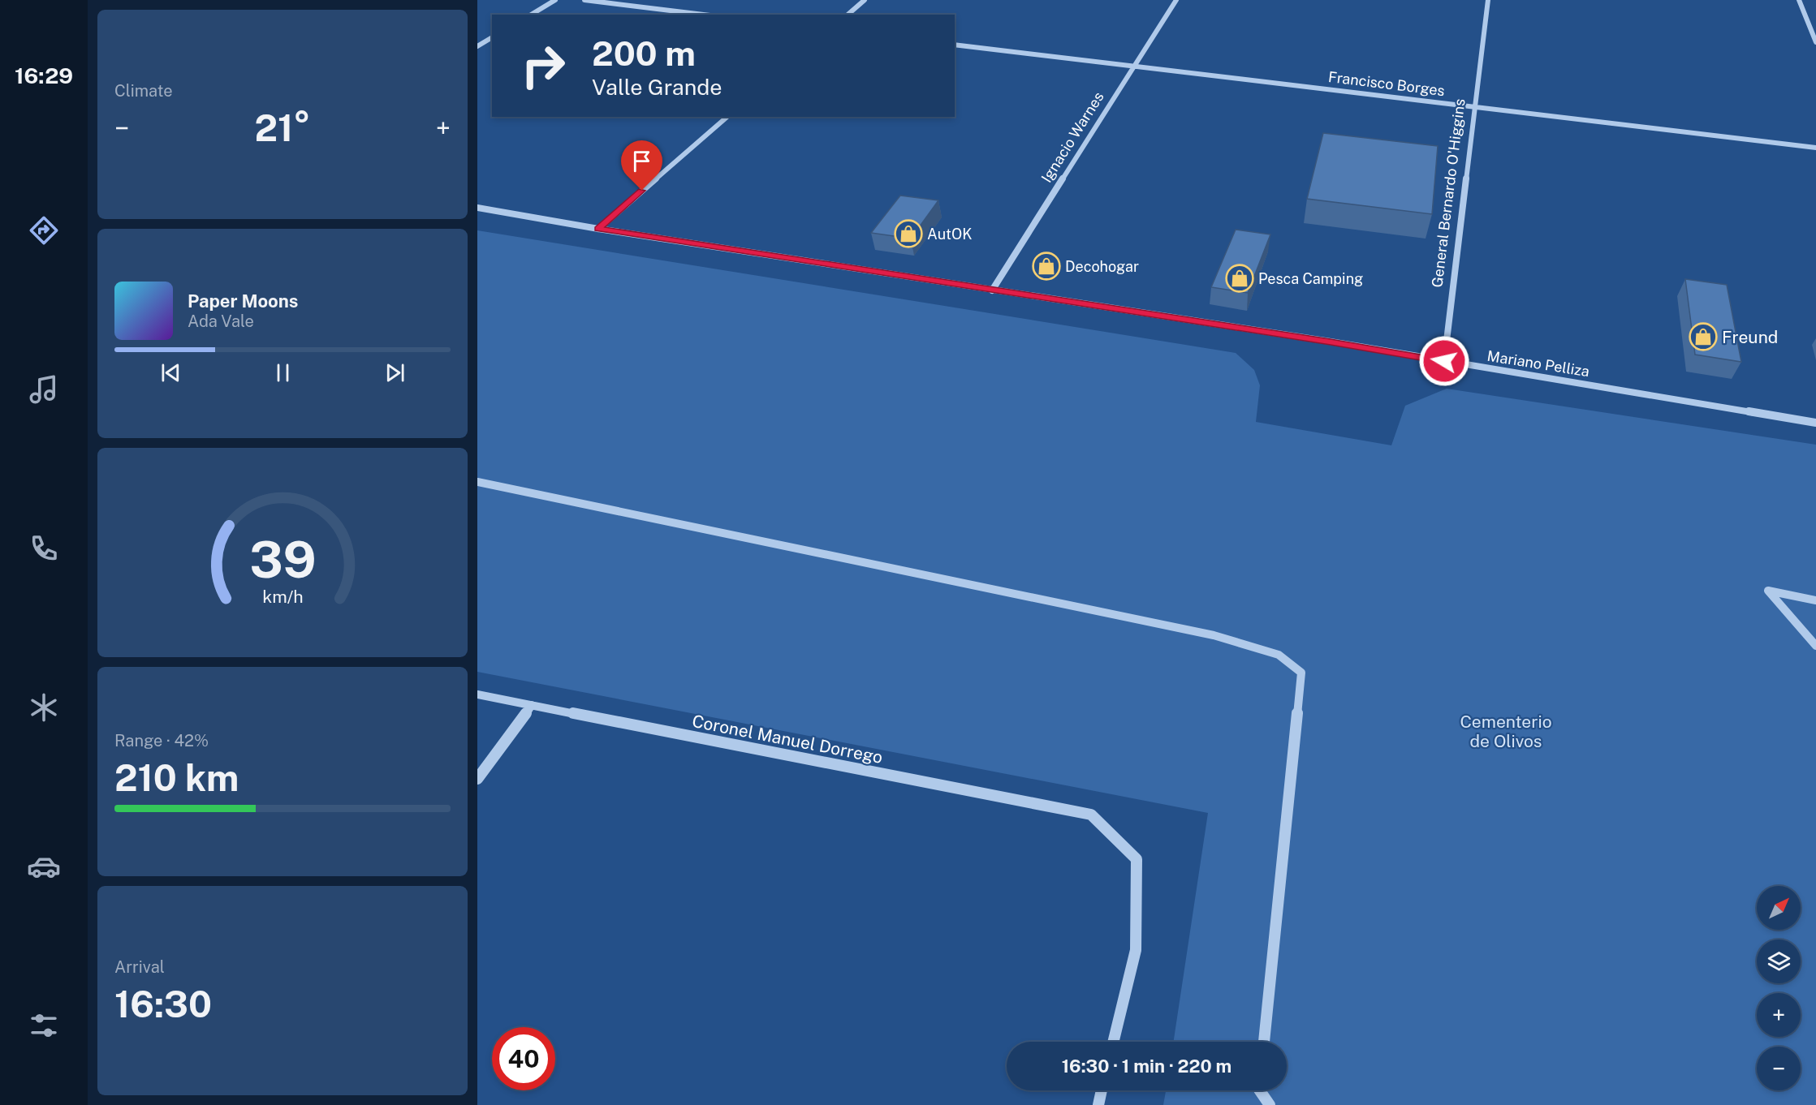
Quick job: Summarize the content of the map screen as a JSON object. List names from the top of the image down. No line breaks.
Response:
{"streets":{"street":["Francisco Borges","Ignacio Warnes","General Bernardo O'Higgins","Mariano Pelliza","Coronel Manuel Dorrego"]},"crossings":[["Francisco Borges","Ignacio Warnes"],["Francisco Borges","General Bernardo O'Higgins"],["Ignacio Warnes","Mariano Pelliza"],["General Bernardo O'Higgins","Mariano Pelliza"]],"parks":["Cementerio de Olivos"],"places":{"shop":["AutOK","Decohogar","Pesca Camping","Freund"]},"north":"top right","page":{"tabs":"16:29","tile":["Climate",["Range · 42%","210 km"],["Arrival","16:30"]],"turn":["200 m","Valle Grande"],"heat":["−","21°","+"],"song":["Paper Moons","Ada Vale"],"map_buttons":["+","−"],"limit":"40","trip":"16:30 · 1 min · 220 m","gauge":["39","km/h"]}}
